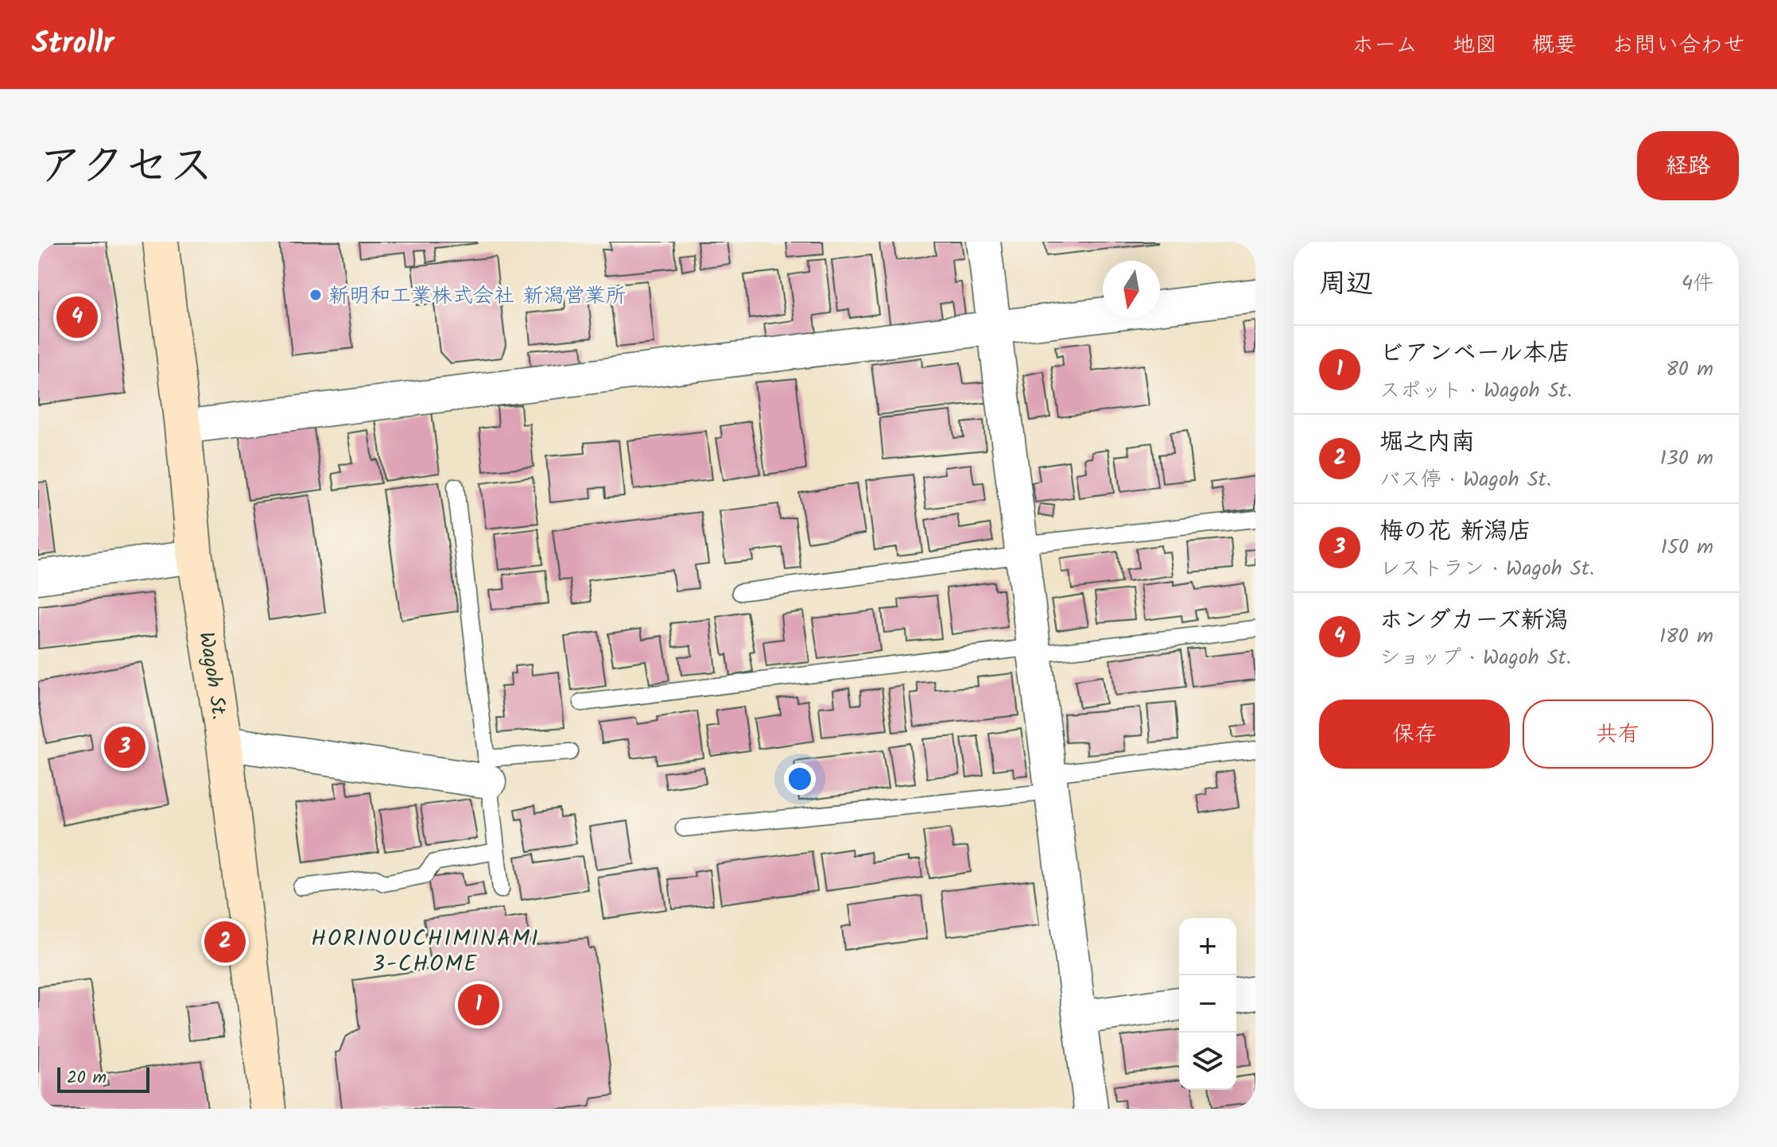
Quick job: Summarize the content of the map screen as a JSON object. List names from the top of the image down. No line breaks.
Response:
{"streets":{"main road":["Wagoh St."]},"districts":["HORINOUCHIMINAMI 3-CHOME"],"places":["新明和工業株式会社 新潟営業所"],"scale_bar":"20 m","north":"bottom","page":{"header":"Strollr","nav":["ホーム","地図","概要","お問い合わせ"],"title":"アクセス","buttons":["経路",["保存","共有"]],"heading":["周辺","4件"],"pins":["4","3","2","1"],"list":[{"mark":"1","name":"ビアンベール本店","note":"スポット · Wagoh St.","value":"80 m"},{"mark":"2","name":"堀之内南","note":"バス停 · Wagoh St.","value":"130 m"},{"mark":"3","name":"梅の花 新潟店","note":"レストラン · Wagoh St.","value":"150 m"},{"mark":"4","name":"ホンダカーズ新潟","note":"ショップ · Wagoh St.","value":"180 m"}],"map_buttons":["+","−"],"scale":"20 m"}}
